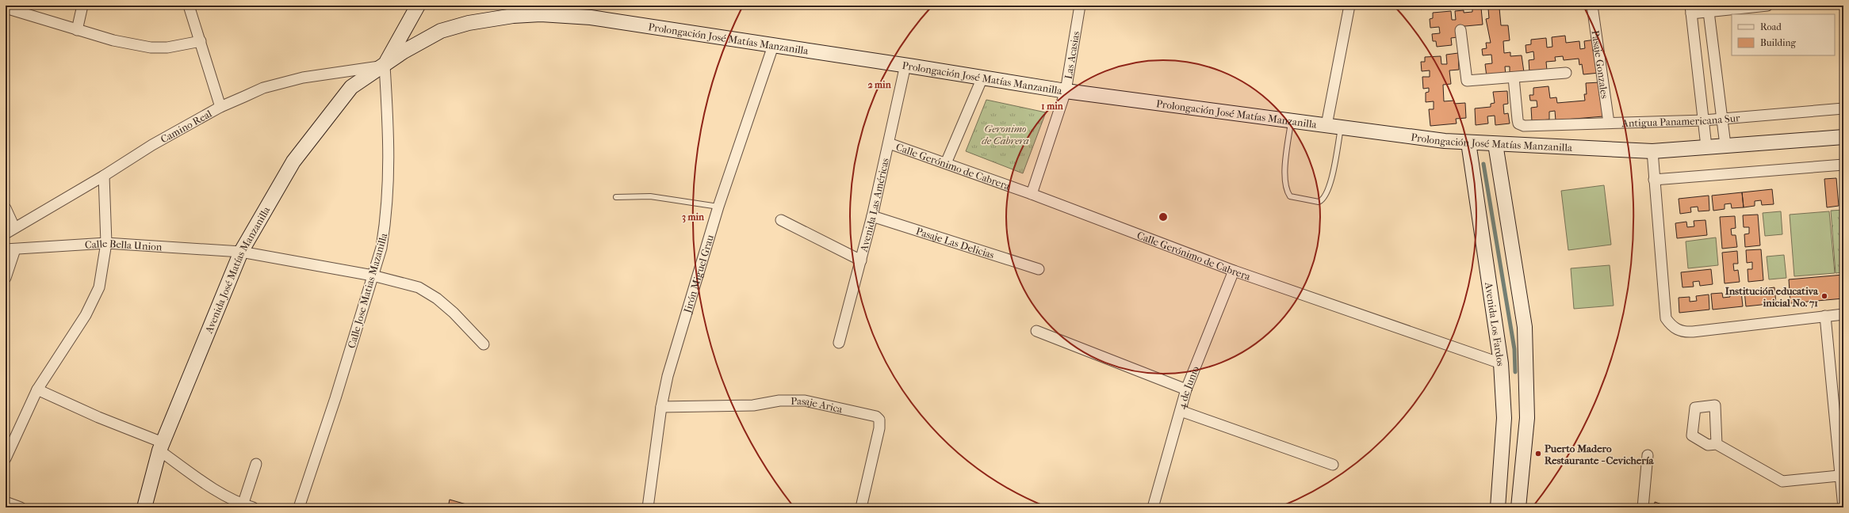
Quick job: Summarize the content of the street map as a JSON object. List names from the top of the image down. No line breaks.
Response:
{"streets":{"street":["Prolongación José Matías Manzanilla","Las Acasias","Pasaje Gonzales","Antigua Panamericana Sur","Camino Real","Calle Gerónimo de Cabrera","Avenida Las Américas","Pasaje Las Delicias","Calle Bella Union","Avenida José Matías Manzanilla","Jirón Miguel Grau","Calle Jose Matias Mazanilla","Avenida Los Fardos","4 de Junio","Pasaje Arica"]},"crossings":[["Prolongación José Matías Manzanilla","Las Acasias"],["Prolongación José Matías Manzanilla","Camino Real"],["Prolongación José Matías Manzanilla","Avenida Las Américas"],["Prolongación José Matías Manzanilla","Avenida José Matías Manzanilla"],["Prolongación José Matías Manzanilla","Jirón Miguel Grau"],["Prolongación José Matías Manzanilla","Calle Jose Matias Mazanilla"],["Prolongación José Matías Manzanilla","Avenida Los Fardos"],["Las Acasias","Calle Gerónimo de Cabrera"],["Pasaje Gonzales","Antigua Panamericana Sur"],["Camino Real","Avenida José Matías Manzanilla"],["Camino Real","Calle Jose Matias Mazanilla"],["Calle Gerónimo de Cabrera","Avenida Las Américas"],["Calle Gerónimo de Cabrera","Avenida Los Fardos"],["Calle Gerónimo de Cabrera","4 de Junio"],["Avenida Las Américas","Pasaje Las Delicias"],["Calle Bella Union","Avenida José Matías Manzanilla"],["Calle Bella Union","Calle Jose Matias Mazanilla"],["Avenida José Matías Manzanilla","Calle Jose Matias Mazanilla"],["Jirón Miguel Grau","Pasaje Arica"]],"parks":["Geronimo de Cabrera"],"places":["Institución educativa inicial No. 71","Puerto Madero Restaurante - Cevichería"],"legend":["Road","Building"],"rings":["2 min","1 min","3 min"]}
